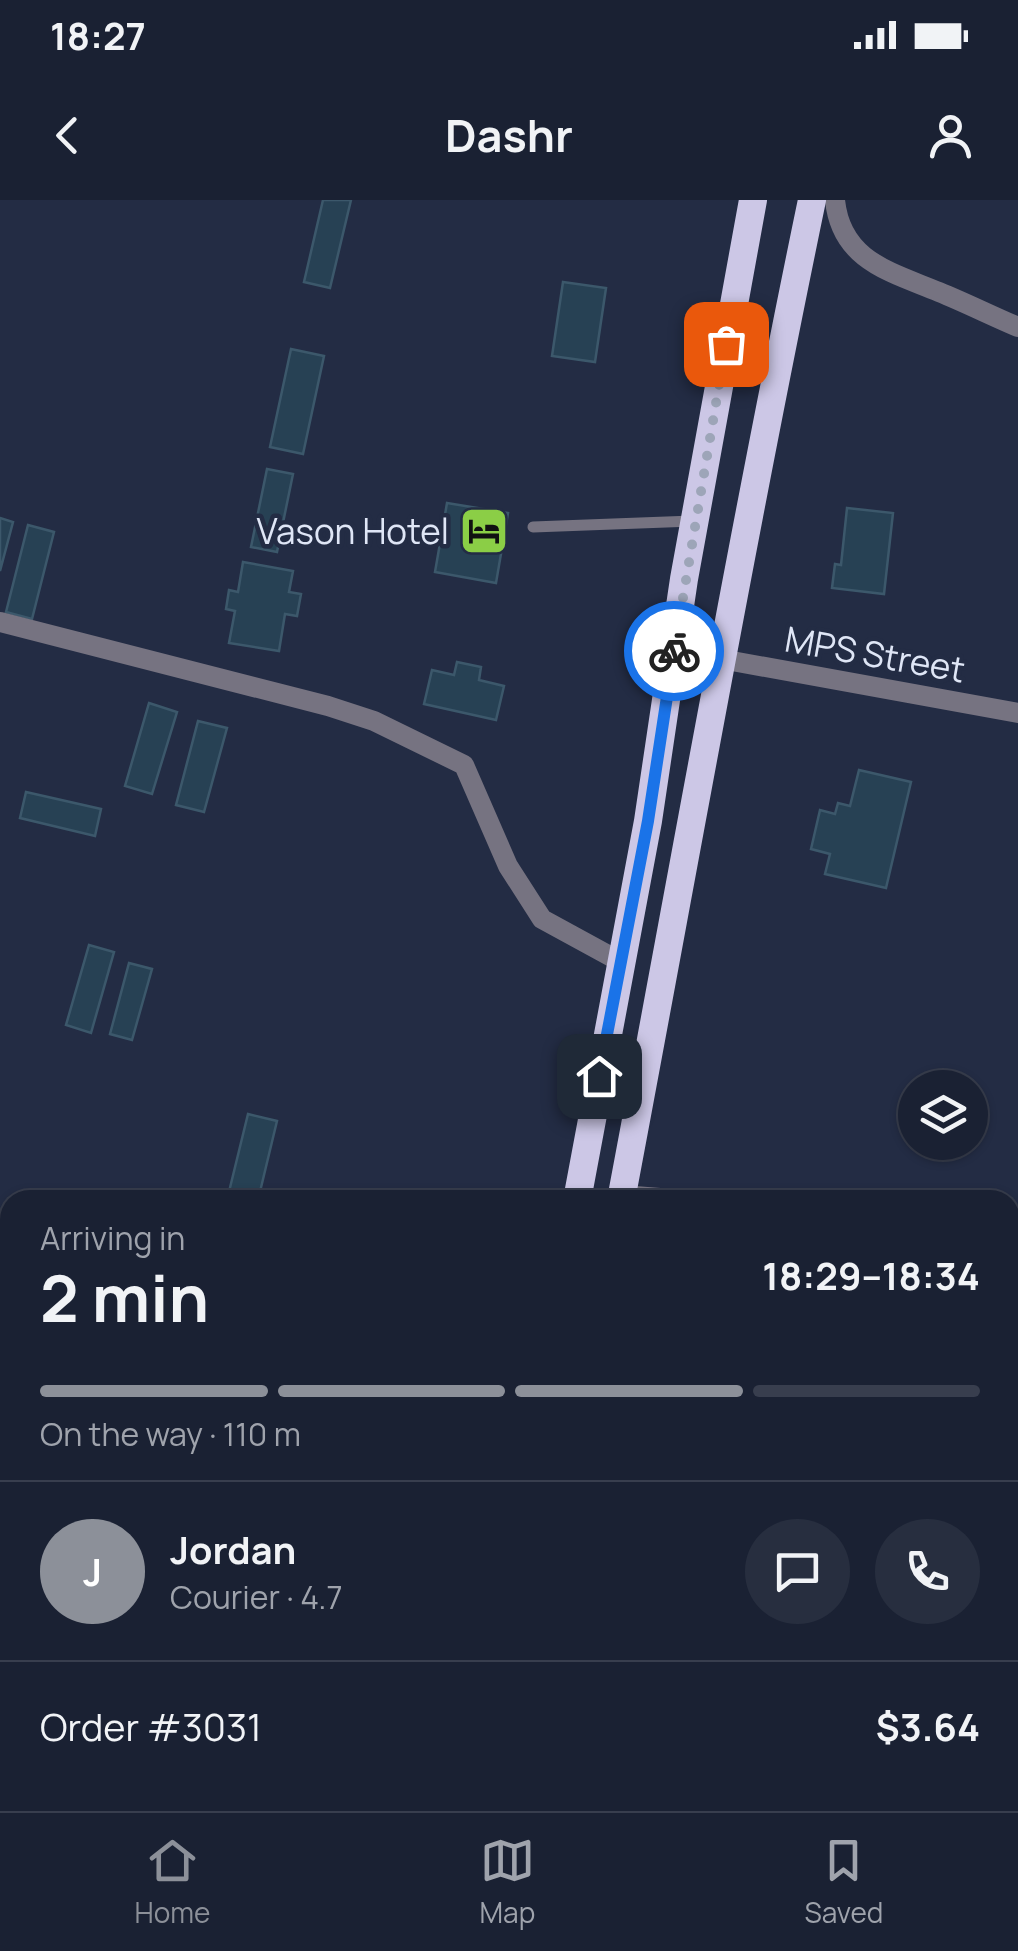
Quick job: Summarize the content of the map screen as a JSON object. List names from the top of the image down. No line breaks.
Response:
{"streets":{"street":["MPS Street"]},"places":{"hotel":["Vason Hotel"]},"page":{"status":"18:27","header":"Dashr","heading":["2 min","Arriving in","18:29–18:34"],"panel":["Jordan","Courier · 4.7","Order #3031","$3.64"],"bar":"On the way · 110 m","round":"J","tabs":["Home","Map","Saved"]}}
